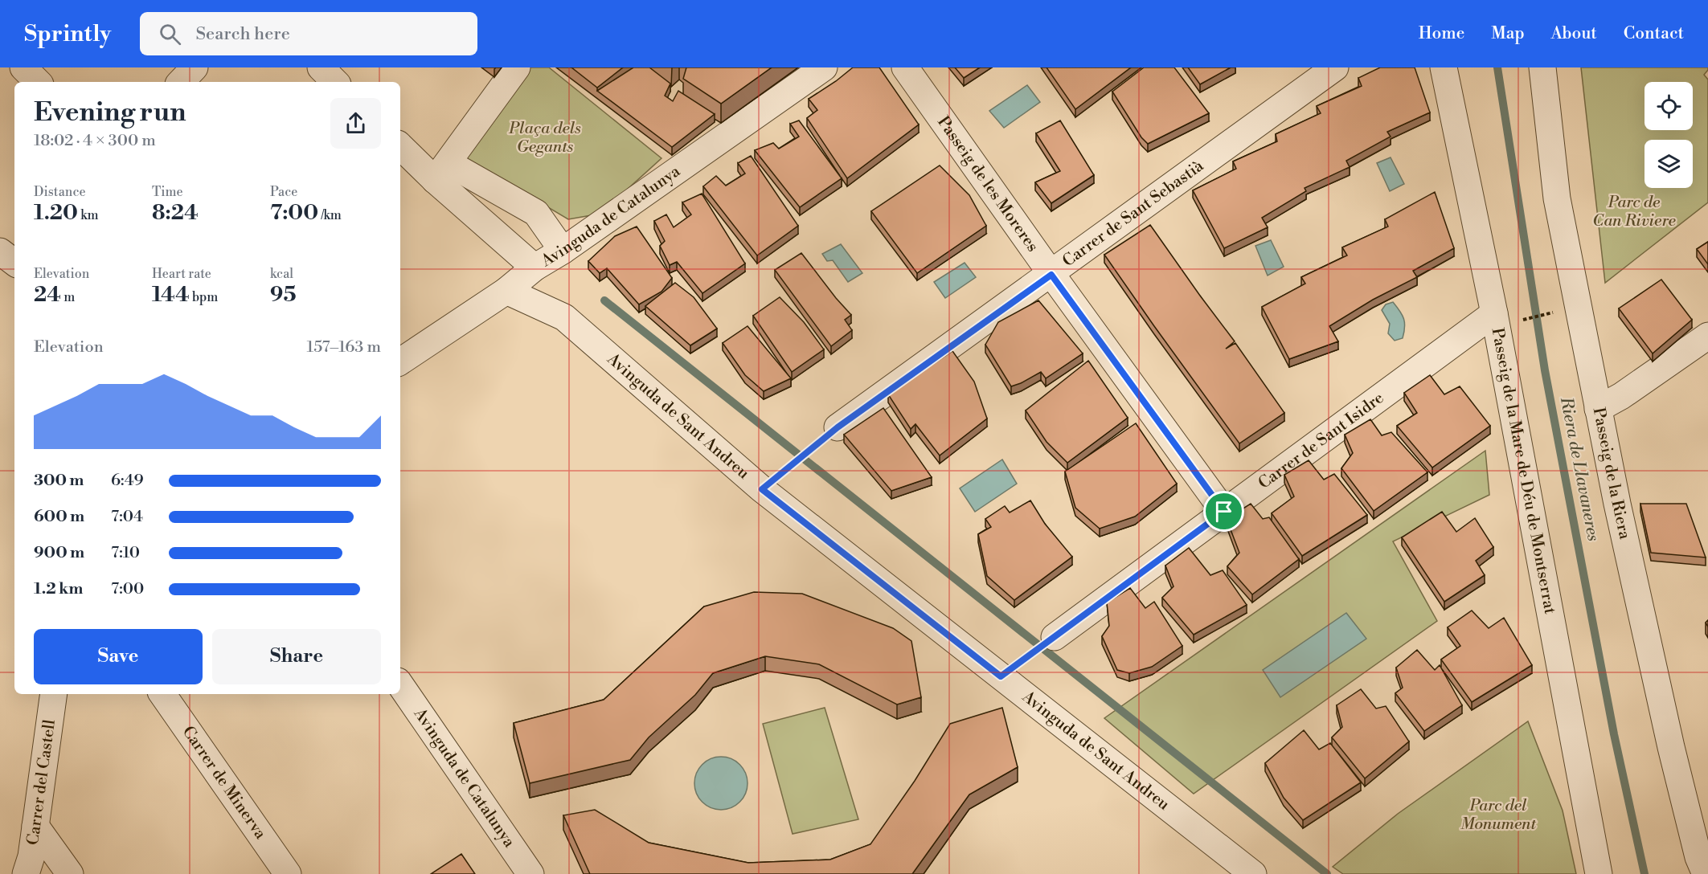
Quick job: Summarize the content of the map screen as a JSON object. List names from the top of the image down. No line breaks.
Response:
{"streets":{"street":["Passeig de les Moreres","Carrer de Sant Sebastià","Avinguda de Catalunya","Avinguda de Sant Andreu","Carrer de Sant Isidre","Passeig de la Mare de Déu de Montserrat","Passeig de la Riera","Carrer del Castell","Carrer de Minerva"]},"crossings":[["Passeig de les Moreres","Carrer de Sant Sebastià"],["Passeig de les Moreres","Carrer de Sant Isidre"],["Avinguda de Catalunya","Avinguda de Sant Andreu"],["Carrer de Sant Isidre","Passeig de la Mare de Déu de Montserrat"]],"water":["Riera de Llavaneres"],"parks":["Plaça dels Gegants","Parc de Can Riviere","Parc del Monument"],"page":{"header":"Sprintly","search":"Search here","nav":["Home","Map","About","Contact"],"heading":["Evening run","18:02 · 4 × 300 m"],"stats":[["Distance","1.20 km"],["Time","8:24"],["Pace","7:00 /km"],["Elevation","24 m"],["Heart rate","144 bpm"],["kcal","95"]],"chart":["Elevation","157–163 m"],"list":[{"name":"300 m","note":"6:49"},{"name":"600 m","note":"7:04"},{"name":"900 m","note":"7:10"},{"name":"1.2 km","note":"7:00"}],"buttons":["Save","Share"]}}
